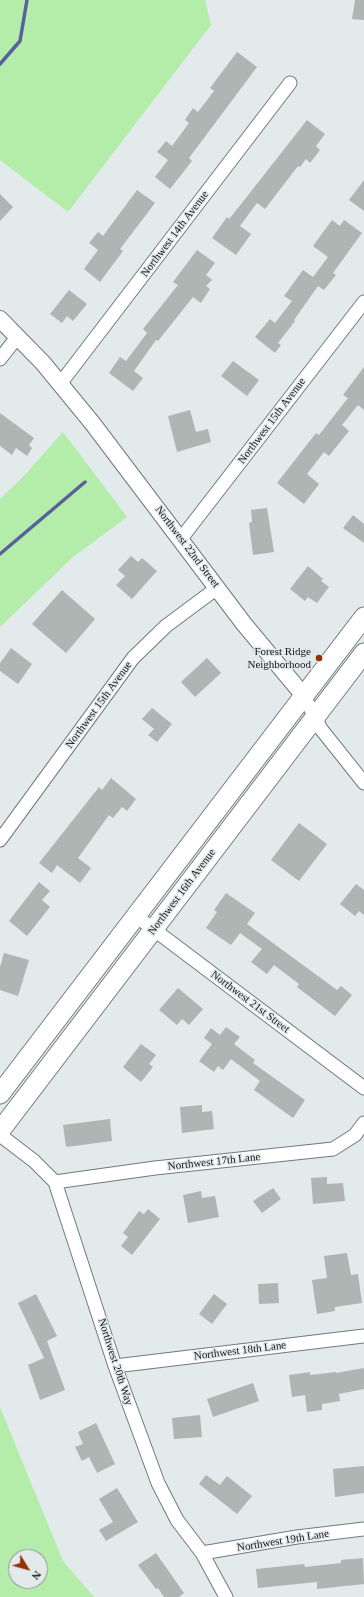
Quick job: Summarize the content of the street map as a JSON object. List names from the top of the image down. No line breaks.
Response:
{"streets":{"main road":["Northwest 16th Avenue"],"street":["Northwest 14th Avenue","Northwest 15th Avenue","Northwest 22nd Street","Northwest 21st Street","Northwest 17th Lane","Northwest 18th Lane","Northwest 20th Way","Northwest 19th Lane"]},"crossings":[["Northwest 14th Avenue","Northwest 22nd Street"],["Northwest 15th Avenue","Northwest 22nd Street"],["Northwest 22nd Street","Northwest 16th Avenue"],["Northwest 16th Avenue","Northwest 21st Street"],["Northwest 17th Lane","Northwest 20th Way"],["Northwest 18th Lane","Northwest 20th Way"],["Northwest 20th Way","Northwest 19th Lane"]],"places":["Forest Ridge Neighborhood"],"north":"bottom right"}
